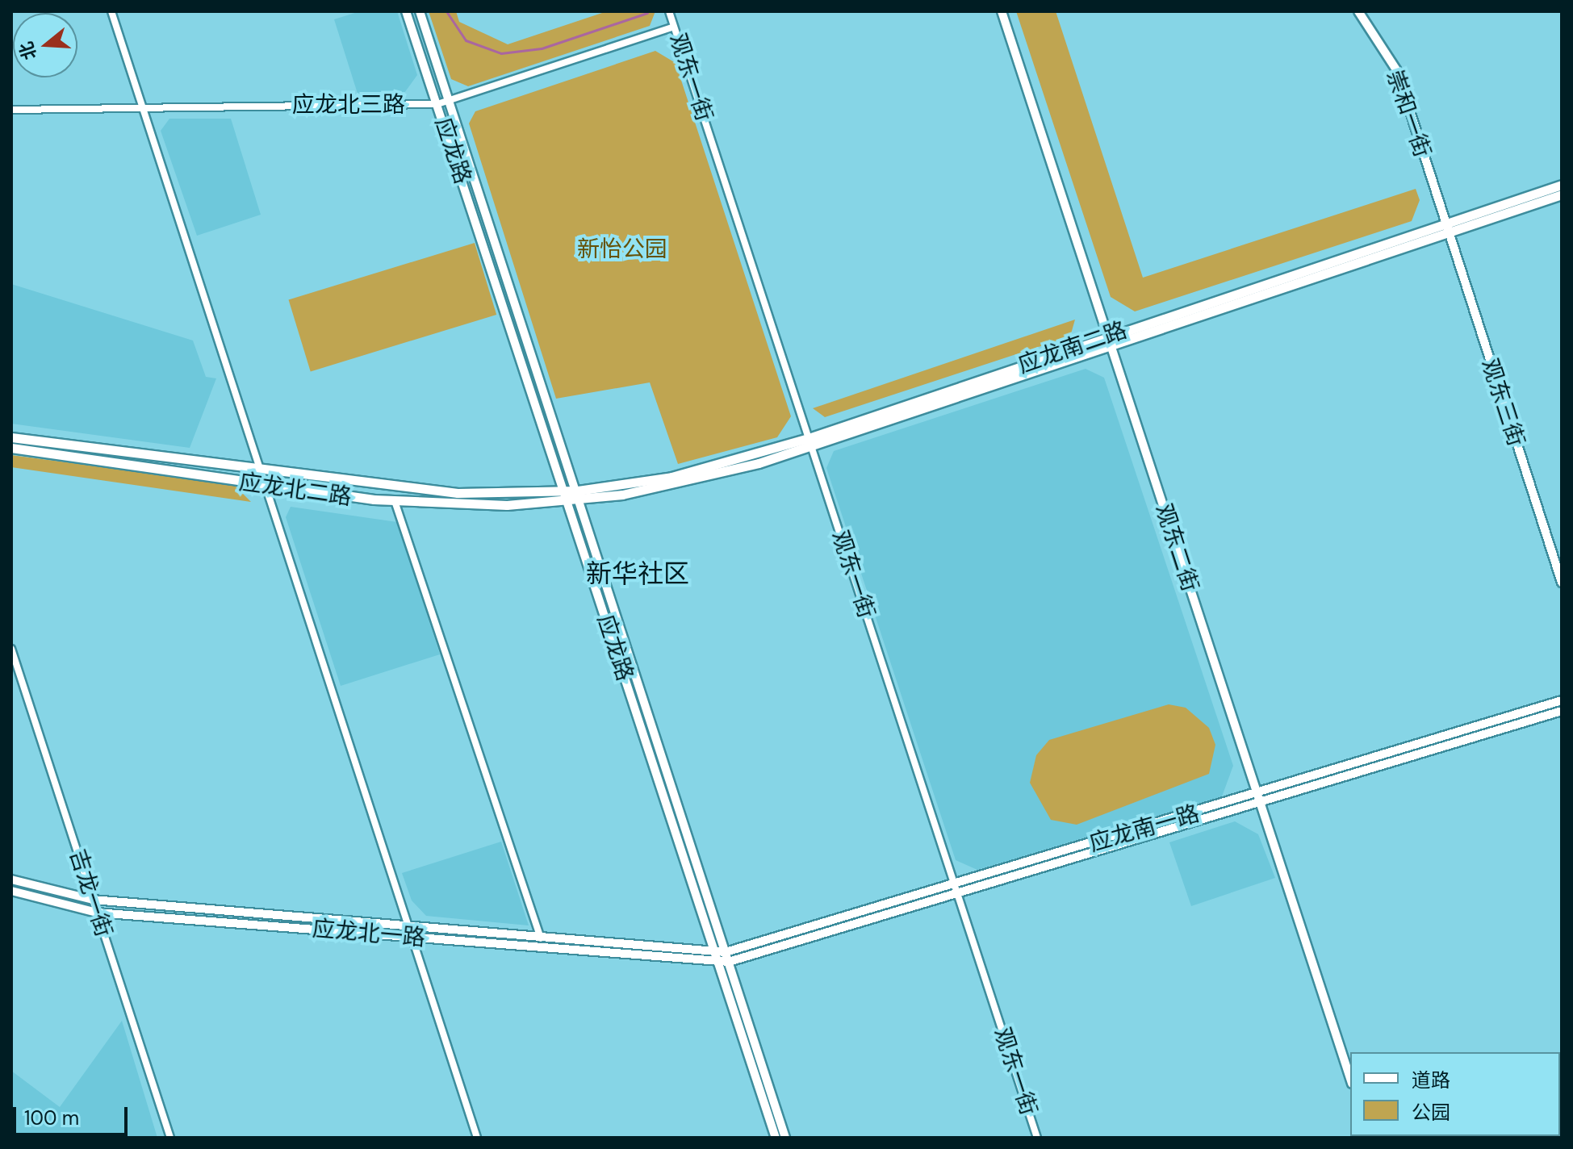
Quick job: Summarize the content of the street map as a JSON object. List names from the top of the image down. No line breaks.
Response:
{"streets":{"main road":["应龙南二路","应龙北二路"],"street":["观东一街","应龙北三路","崇和一街","应龙路","观东三街","观东二街","应龙南一路","吉龙一街","应龙北一路"]},"crossings":[["观东一街","应龙北三路"],["观东一街","应龙南二路"],["观东一街","应龙南一路"],["应龙北三路","应龙路"],["崇和一街","应龙南二路"],["崇和一街","观东三街"],["应龙路","应龙南二路"],["应龙路","应龙北二路"],["应龙路","应龙南一路"],["应龙路","应龙北一路"],["应龙南二路","观东三街"],["应龙南二路","应龙北二路"],["应龙南二路","观东二街"],["观东二街","应龙南一路"],["应龙南一路","应龙北一路"],["吉龙一街","应龙北一路"]],"districts":["新华社区"],"parks":["新怡公园"],"legend":["道路","公园"],"scale_bar":"100 m","north":"left"}
